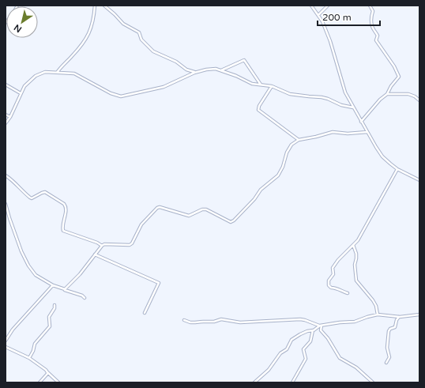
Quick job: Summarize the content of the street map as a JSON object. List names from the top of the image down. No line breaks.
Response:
{"scale_bar":"200 m","north":"bottom left"}
